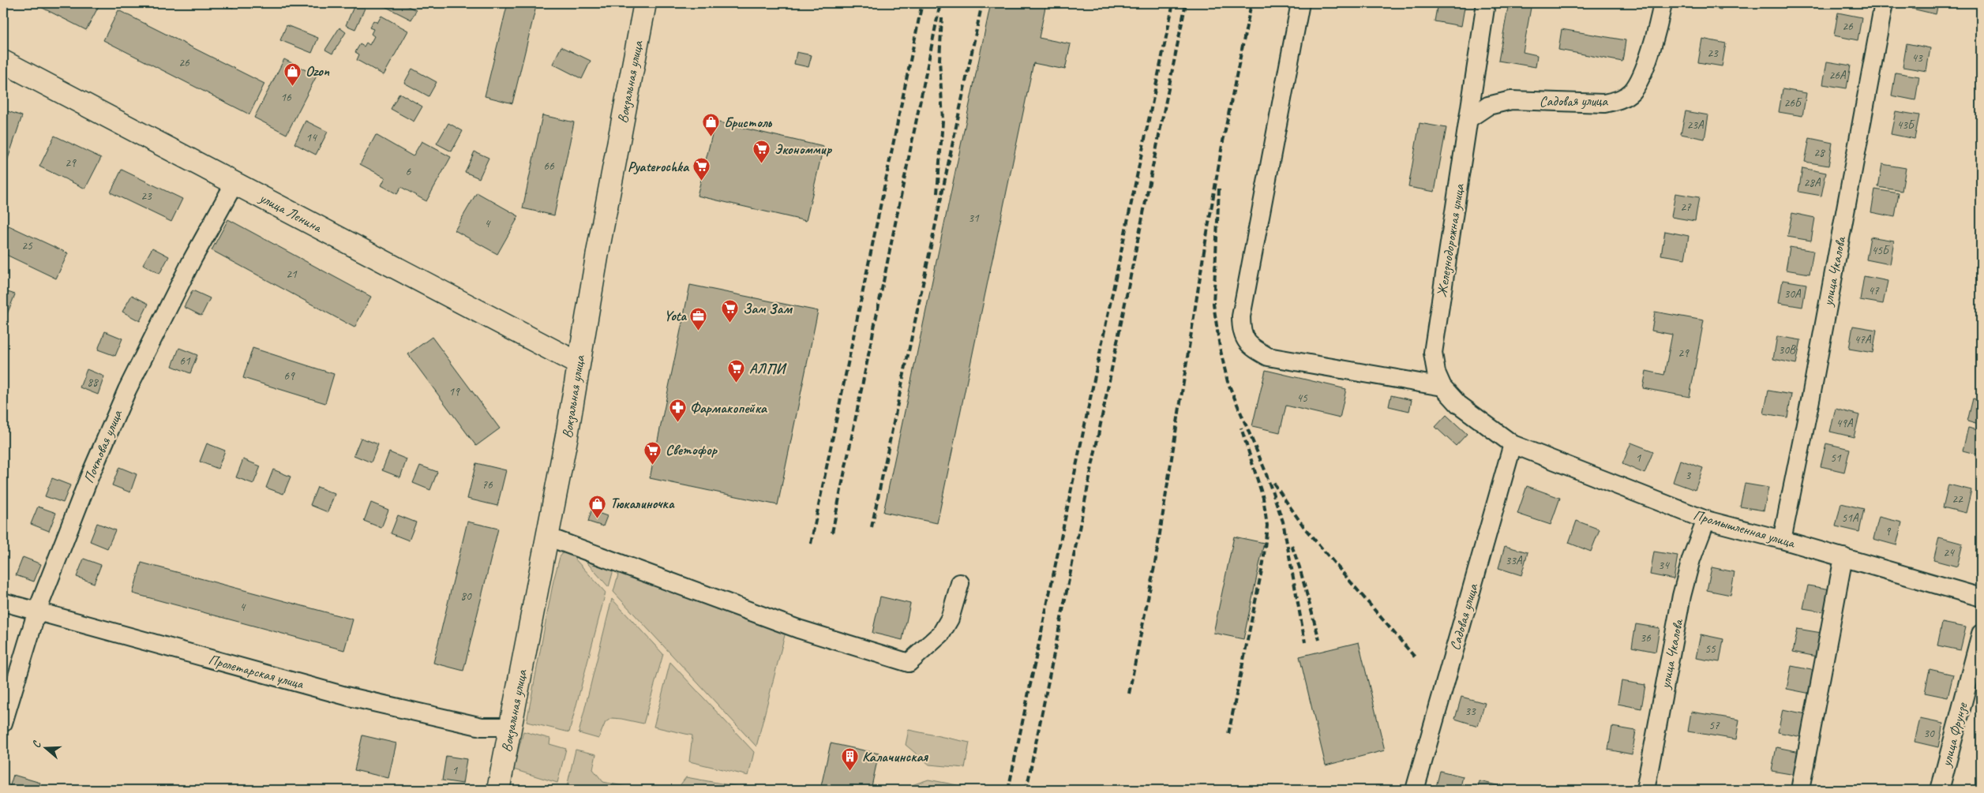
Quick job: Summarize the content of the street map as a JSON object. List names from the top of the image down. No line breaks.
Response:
{"streets":{"main road":["Вокзальная улица","улица Ленина"],"street":["Садовая улица","Железнодорожная улица","улица Чкалова","Почтовая улица","Промышленная улица","Пролетарская улица","улица Фрунзе"]},"crossings":[["Вокзальная улица","улица Ленина"],["Вокзальная улица","Пролетарская улица"],["Садовая улица","Железнодорожная улица"],["Садовая улица","Промышленная улица"],["улица Ленина","Почтовая улица"],["Железнодорожная улица","Промышленная улица"],["улица Чкалова","Промышленная улица"],["Почтовая улица","Пролетарская улица"]],"places":{"shop":["Ozon","Бристоль","Тюкалиночка"],"supermarket":["Экономмир","Pyaterochka","Зам Зам","АЛПИ","Светофор"],"office":["Yota"],"pharmacy":["Фармакопейка"],"building":["Калачинская"]},"house_numbers":["26","23","43","26","26А","16","26Б","23А","43Б","14","28","29","66","6","28А","23","27","31","4","25","45Б","21","47","30А","47А","30В","29","61","69","88","19","45","49А","1","51","3","76","22","51А","9","24","33А","34","80","4","36","55","33","57","30","1"],"north":"left"}
